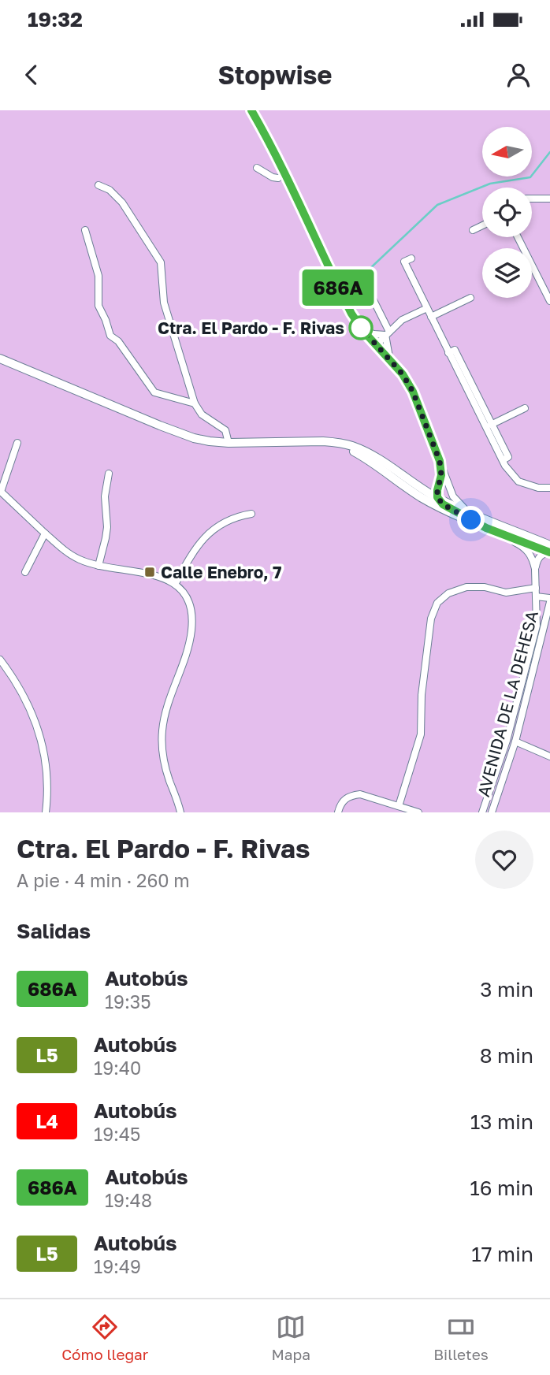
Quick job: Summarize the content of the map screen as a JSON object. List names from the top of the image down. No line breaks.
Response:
{"streets":{"street":["AVENIDA DE LA DEHESA"]},"places":{"other":["Ctra. El Pardo - F. Rivas"],"transit":["Calle Enebro, 7"]},"lines":["bus line 686A"],"north":"left","page":{"status":"19:32","header":"Stopwise","on_map":"686A","heading":[["Ctra. El Pardo - F. Rivas","A pie · 4 min · 260 m"],"Salidas"],"list":[{"mark":"686A","name":"Autobús","note":"19:35","value":"3 min"},{"mark":"L5","name":"Autobús","note":"19:40","value":"8 min"},{"mark":"L4","name":"Autobús","note":"19:45","value":"13 min"},{"mark":"686A","name":"Autobús","note":"19:48","value":"16 min"},{"mark":"L5","name":"Autobús","note":"19:49","value":"17 min"}],"tabs":["Cómo llegar","Mapa","Billetes"]}}
